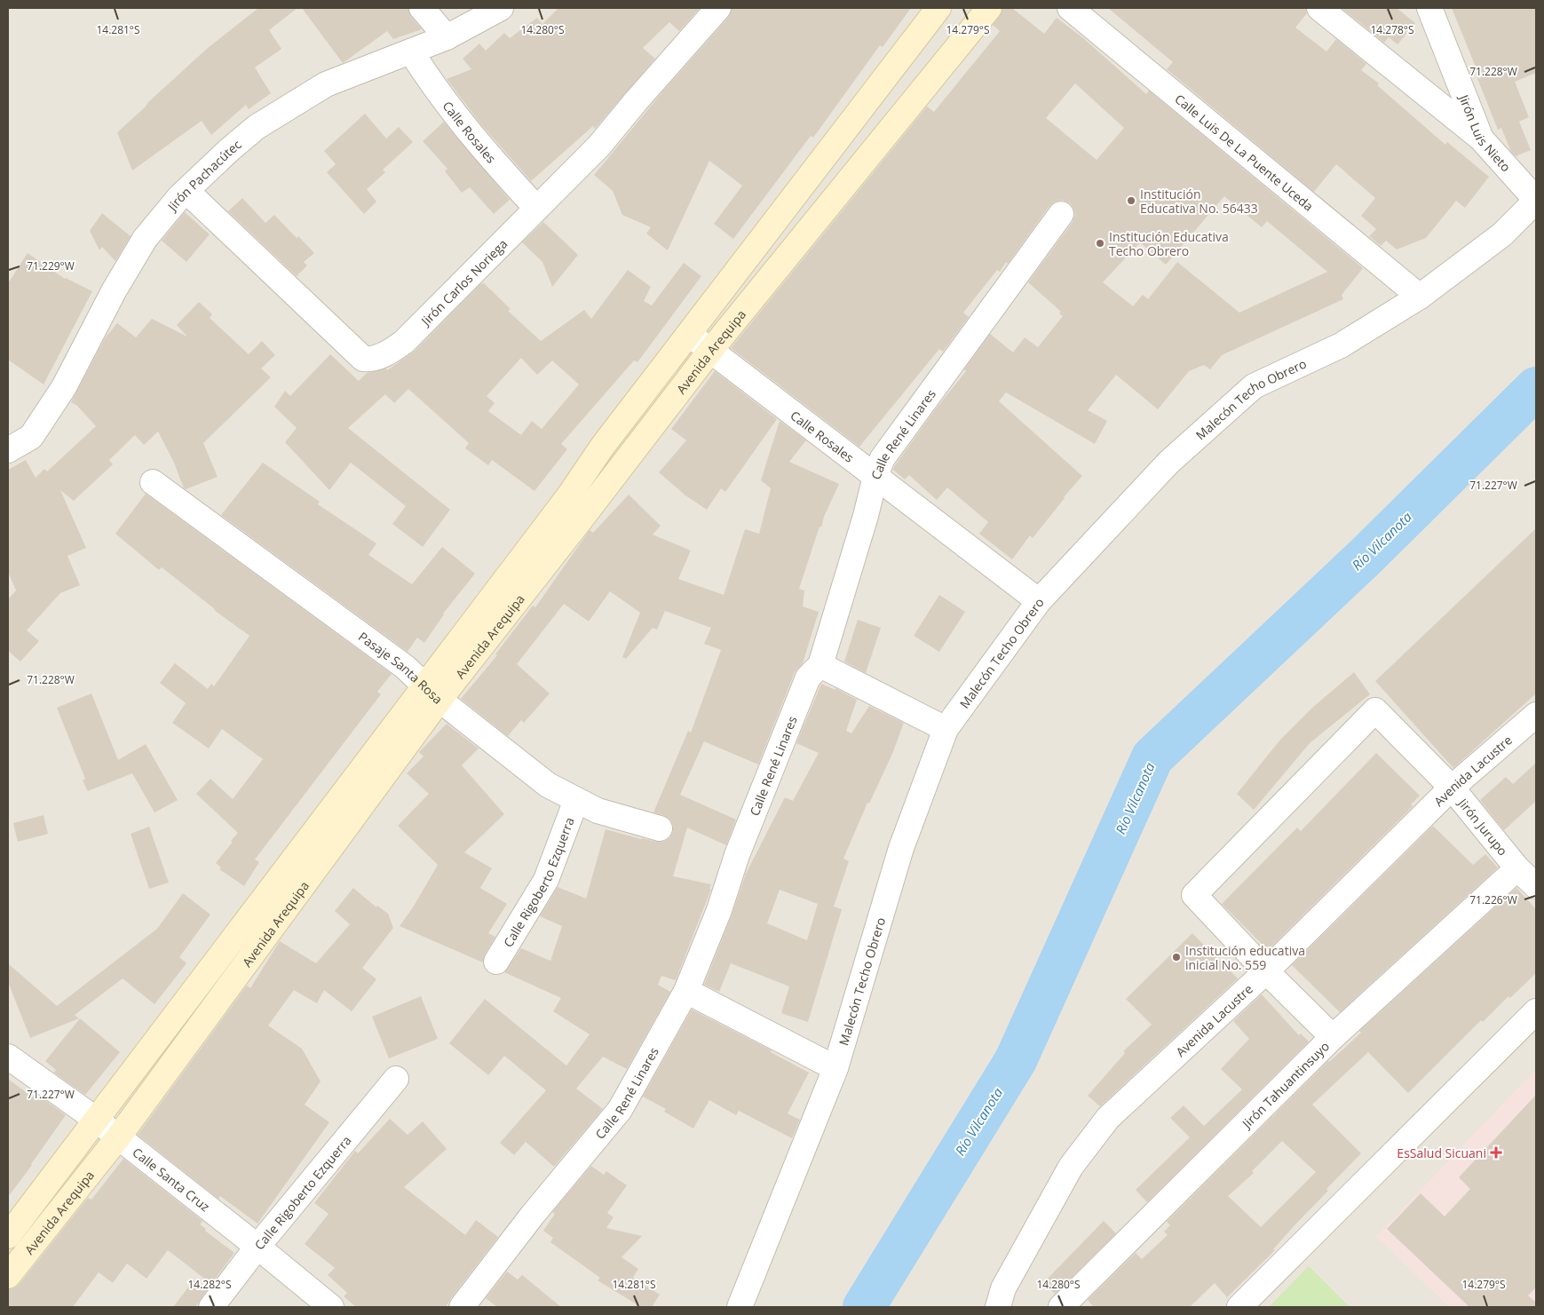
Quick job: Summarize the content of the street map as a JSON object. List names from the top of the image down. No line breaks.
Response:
{"streets":{"street":["Calle Rosales","Jirón Luis Nieto","Calle Luis De La Puente Uceda","Jirón Pachacútec","Jirón Carlos Noriega","Avenida Arequipa","Malecón Techo Obrero","Calle René Linares","Pasaje Santa Rosa","Avenida Lacustre","Jirón Jurupo","Calle Rigoberto Ezquerra","Jirón Tahuantinsuyo","Calle Santa Cruz"]},"crossings":[["Calle Rosales","Jirón Pachacútec"],["Calle Rosales","Jirón Carlos Noriega"],["Calle Rosales","Avenida Arequipa"],["Calle Rosales","Malecón Techo Obrero"],["Calle Rosales","Calle René Linares"],["Jirón Luis Nieto","Malecón Techo Obrero"],["Calle Luis De La Puente Uceda","Malecón Techo Obrero"],["Jirón Pachacútec","Jirón Carlos Noriega"],["Avenida Arequipa","Pasaje Santa Rosa"],["Avenida Arequipa","Calle Santa Cruz"],["Pasaje Santa Rosa","Calle Rigoberto Ezquerra"],["Avenida Lacustre","Jirón Jurupo"],["Jirón Jurupo","Jirón Tahuantinsuyo"],["Calle Rigoberto Ezquerra","Calle Santa Cruz"]],"water":["Río Vilcanota"],"places":{"other":["Institución Educativa No. 56433","Institución Educativa Techo Obrero","Institución educativa inicial No. 559"],"health":["EsSalud Sicuani"]},"coordinates":["14.281°S","14.280°S","14.279°S","14.278°S","71.228°W","71.229°W","71.227°W","71.226°W","14.282°S"]}
